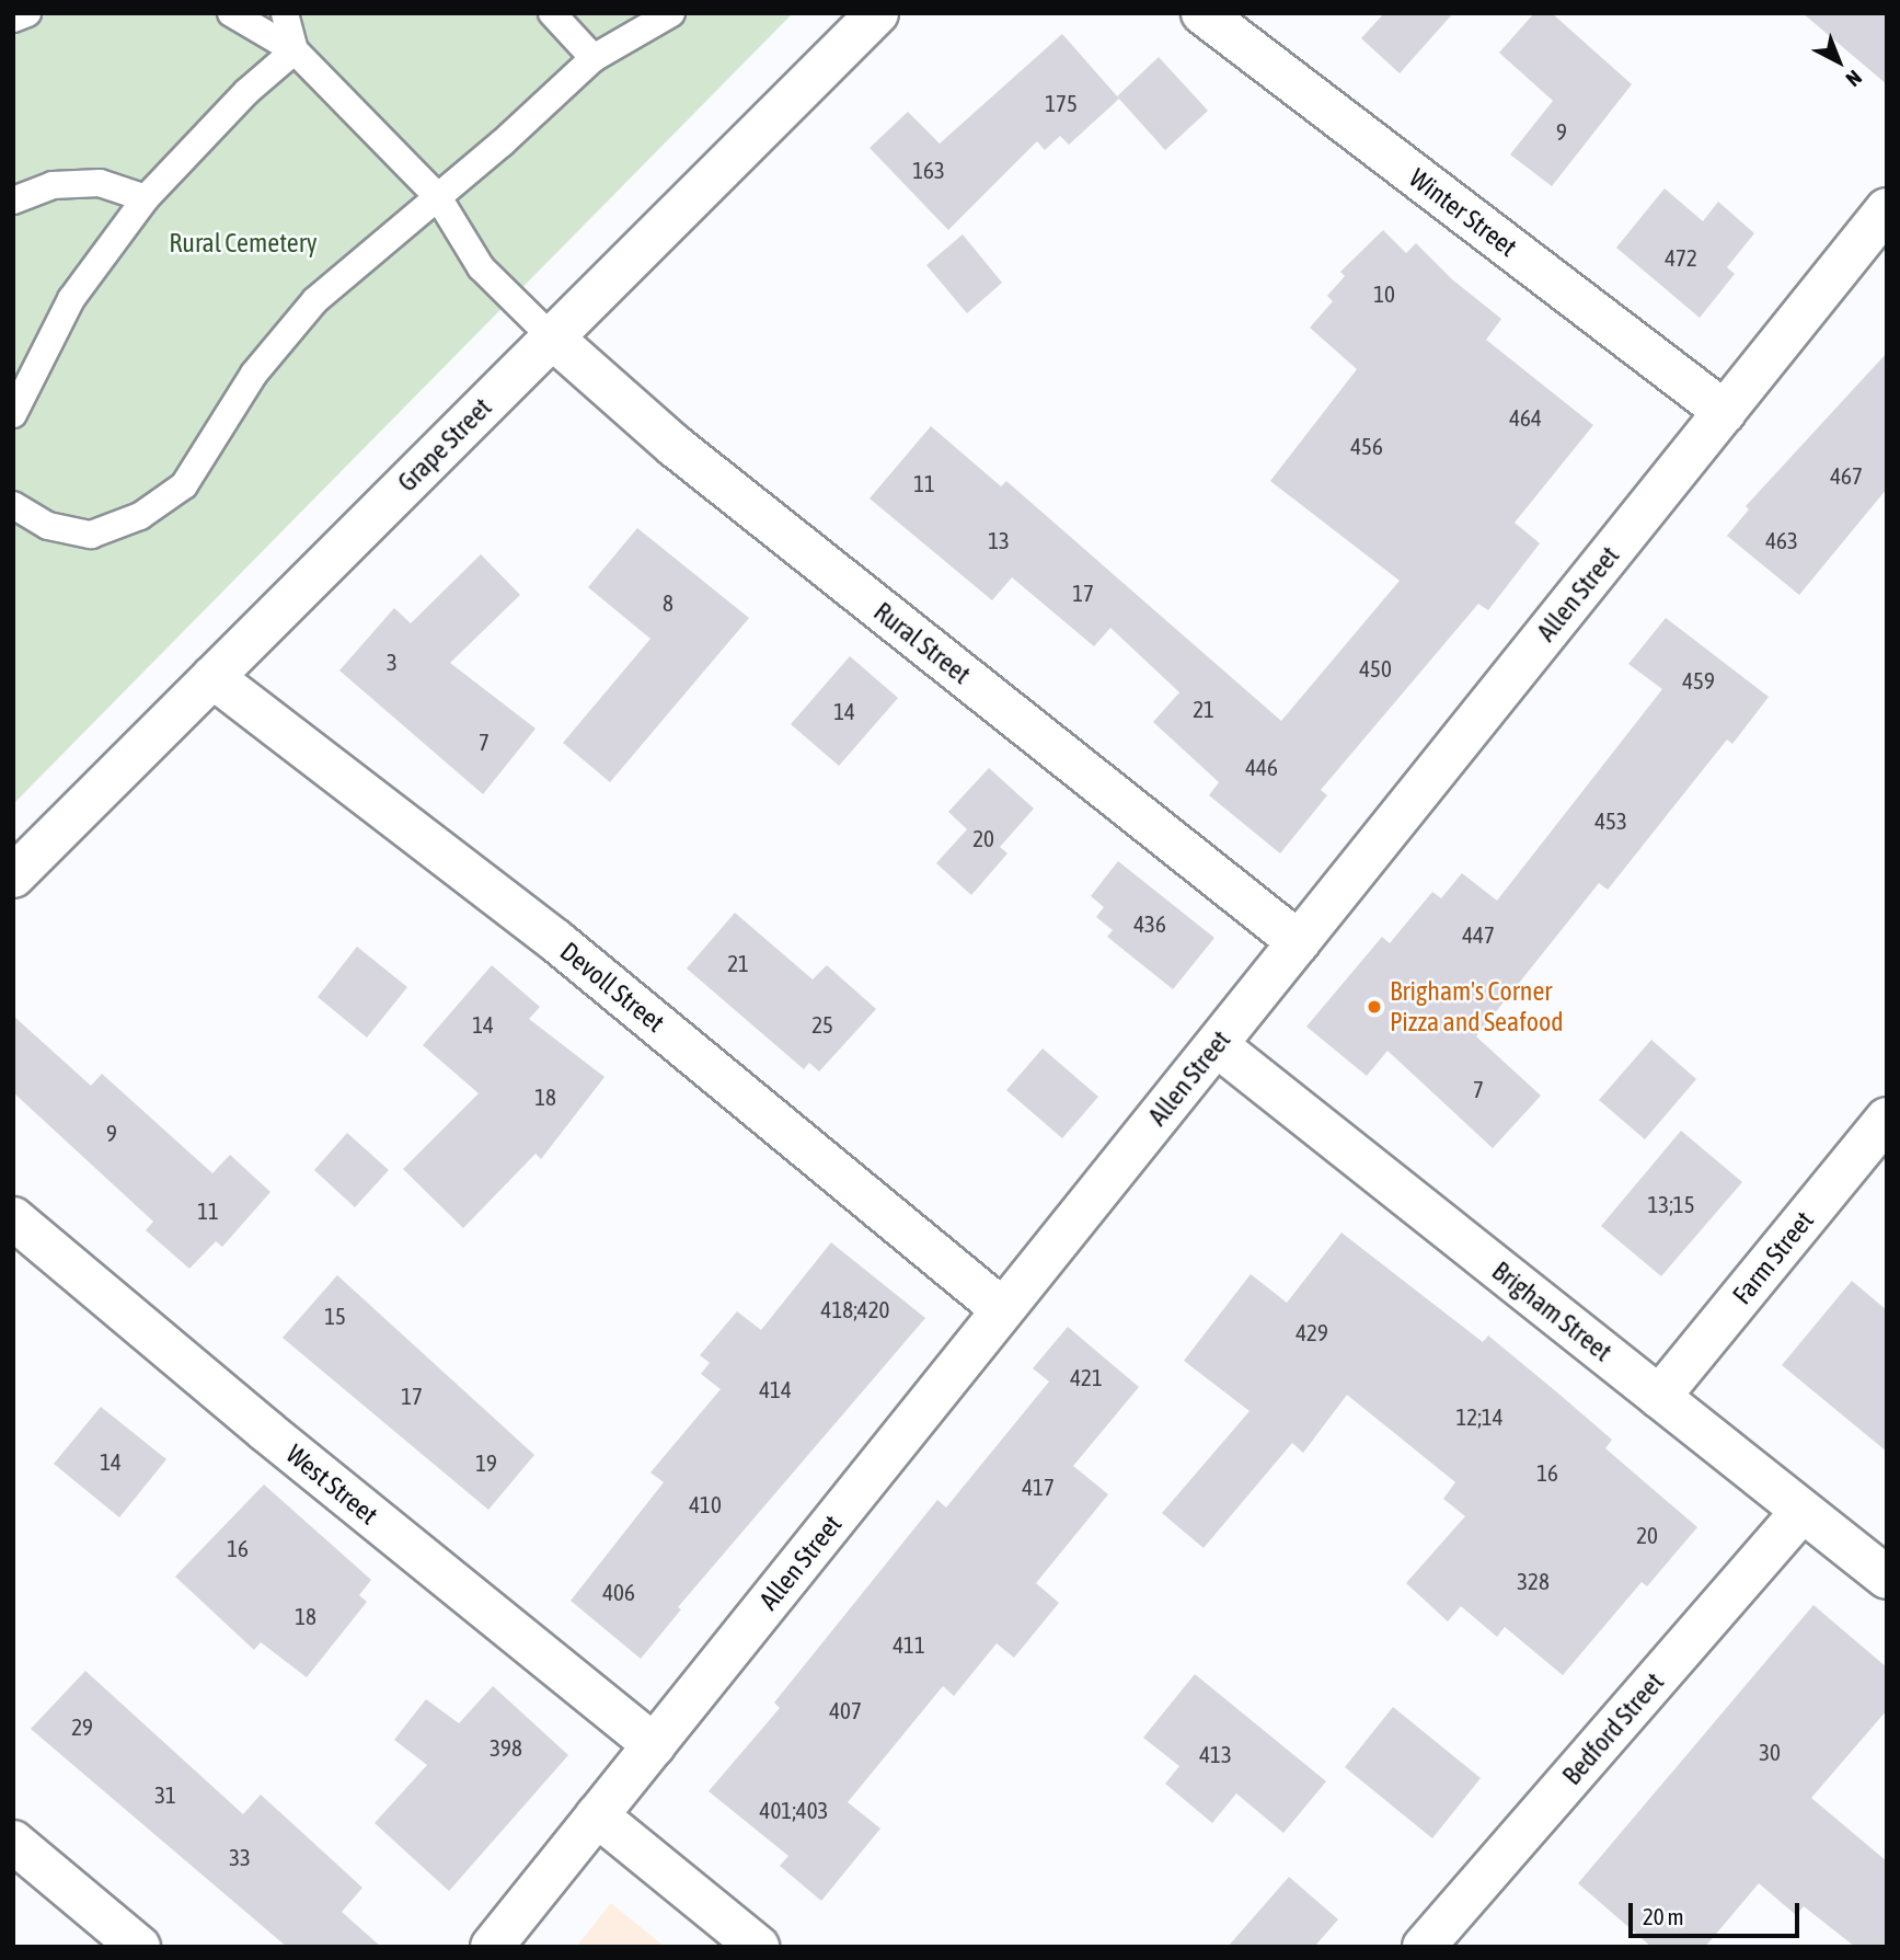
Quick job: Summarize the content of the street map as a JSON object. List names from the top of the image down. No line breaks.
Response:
{"streets":{"street":["Winter Street","Grape Street","Allen Street","Rural Street","Devoll Street","Farm Street","Brigham Street","West Street","Bedford Street"]},"crossings":[["Winter Street","Allen Street"],["Grape Street","Rural Street"],["Grape Street","Devoll Street"],["Allen Street","Rural Street"],["Allen Street","Devoll Street"],["Allen Street","Brigham Street"],["Allen Street","West Street"],["Farm Street","Brigham Street"],["Brigham Street","Bedford Street"]],"parks":["Rural Cemetery"],"places":["Brigham's Corner Pizza and Seafood"],"house_numbers":["175","9","163","472","10","464","456","467","11","13","463","17","8","3","450","459","21","14","7","446","453","20","436","447","21","14","25","7","18","9","13;15","11","418;420","15","429","421","414","17","12;14","14","19","16","417","410","20","16","328","406","18","411","407","29","398","30","413","31","401;403","33"],"scale_bar":"20 m","north":"bottom right"}
